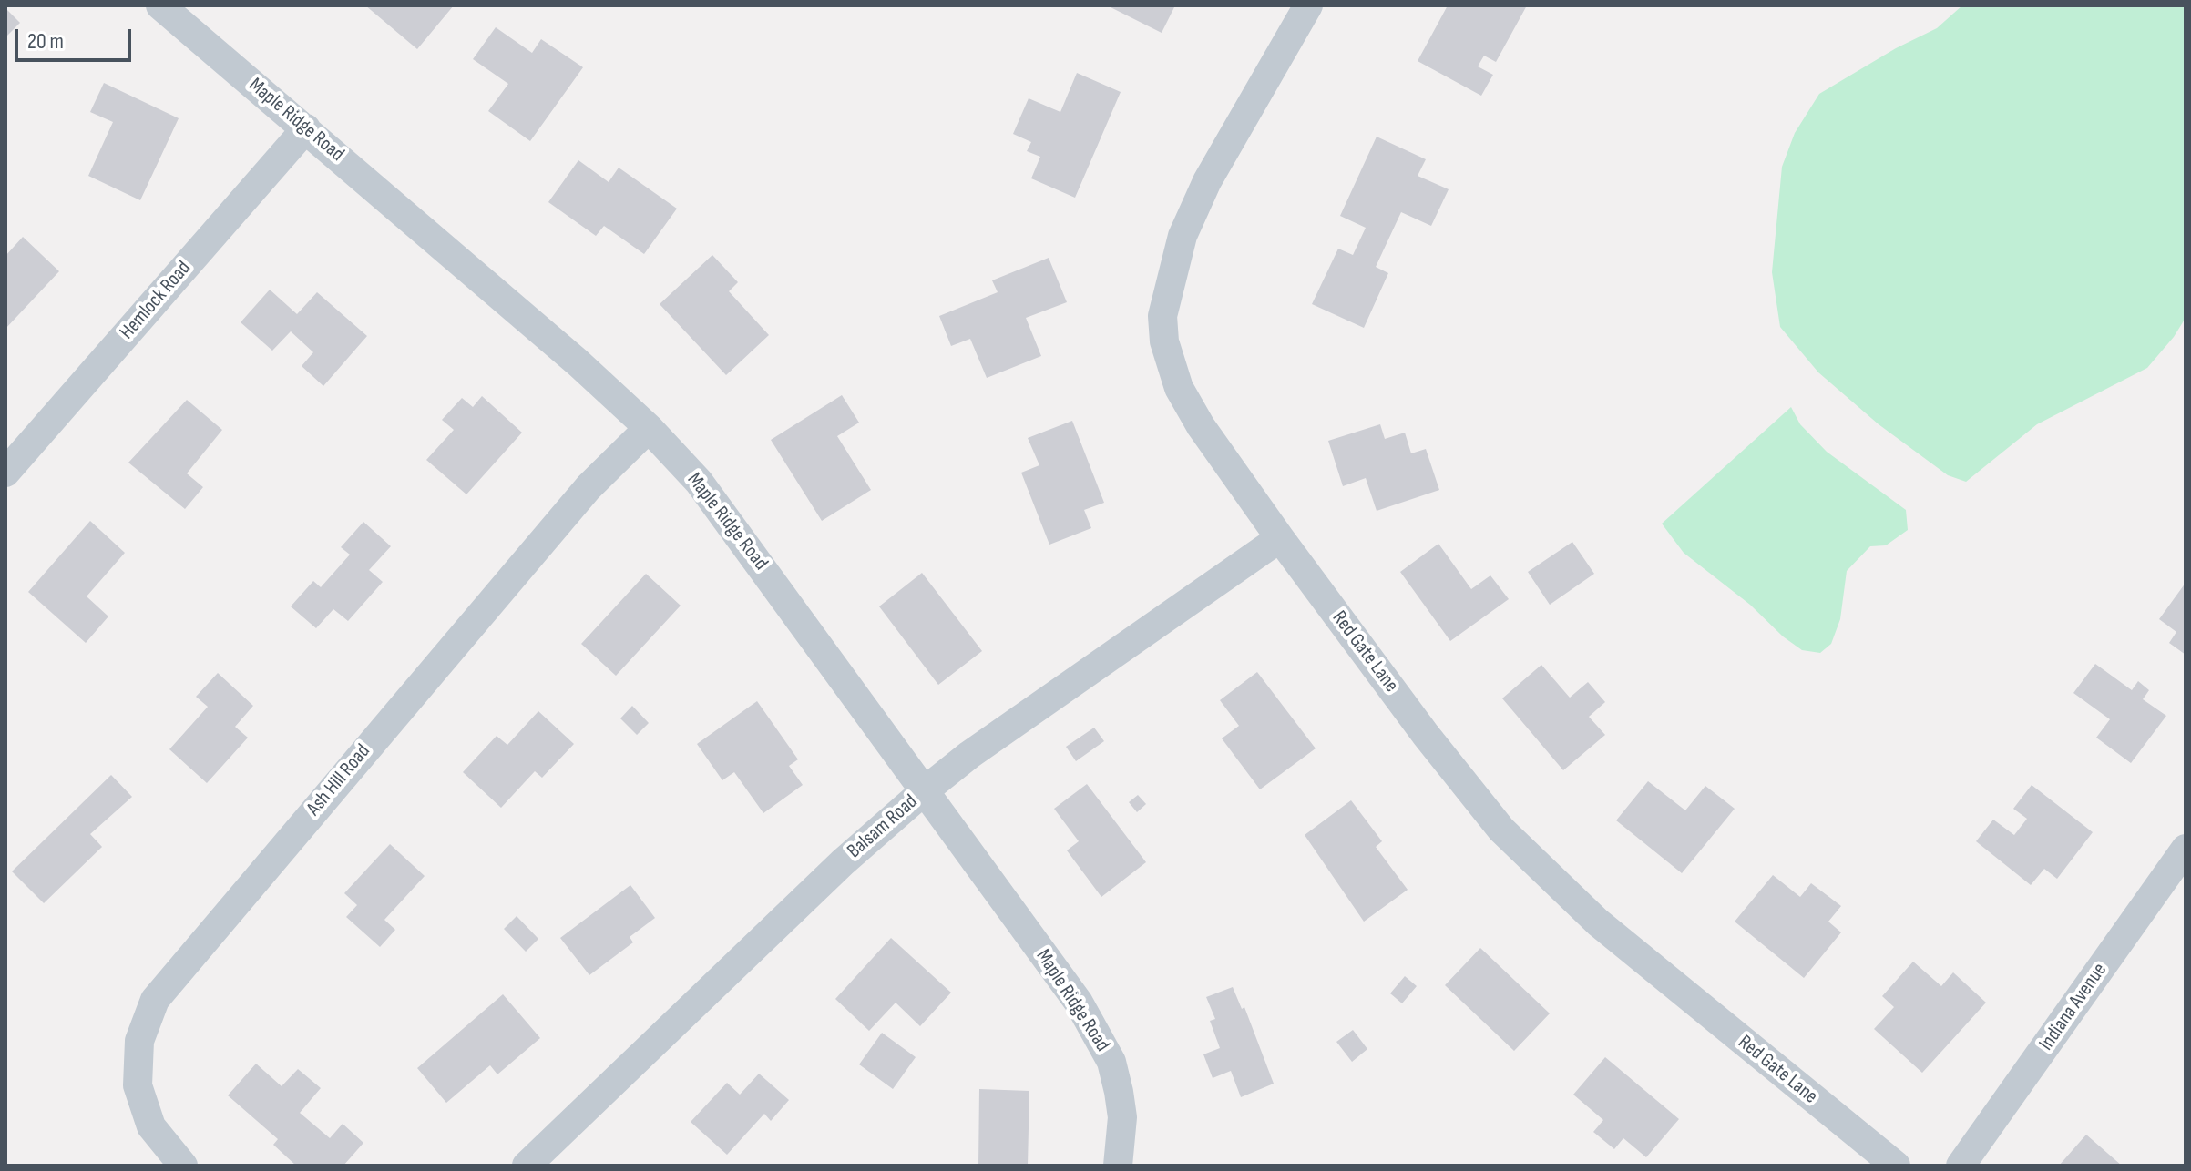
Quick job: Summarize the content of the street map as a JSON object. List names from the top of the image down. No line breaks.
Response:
{"streets":{"street":["Maple Ridge Road","Hemlock Road","Red Gate Lane","Ash Hill Road","Balsam Road","Indiana Avenue"]},"crossings":[["Maple Ridge Road","Hemlock Road"],["Maple Ridge Road","Ash Hill Road"],["Maple Ridge Road","Balsam Road"],["Red Gate Lane","Balsam Road"]],"scale_bar":"20 m"}
